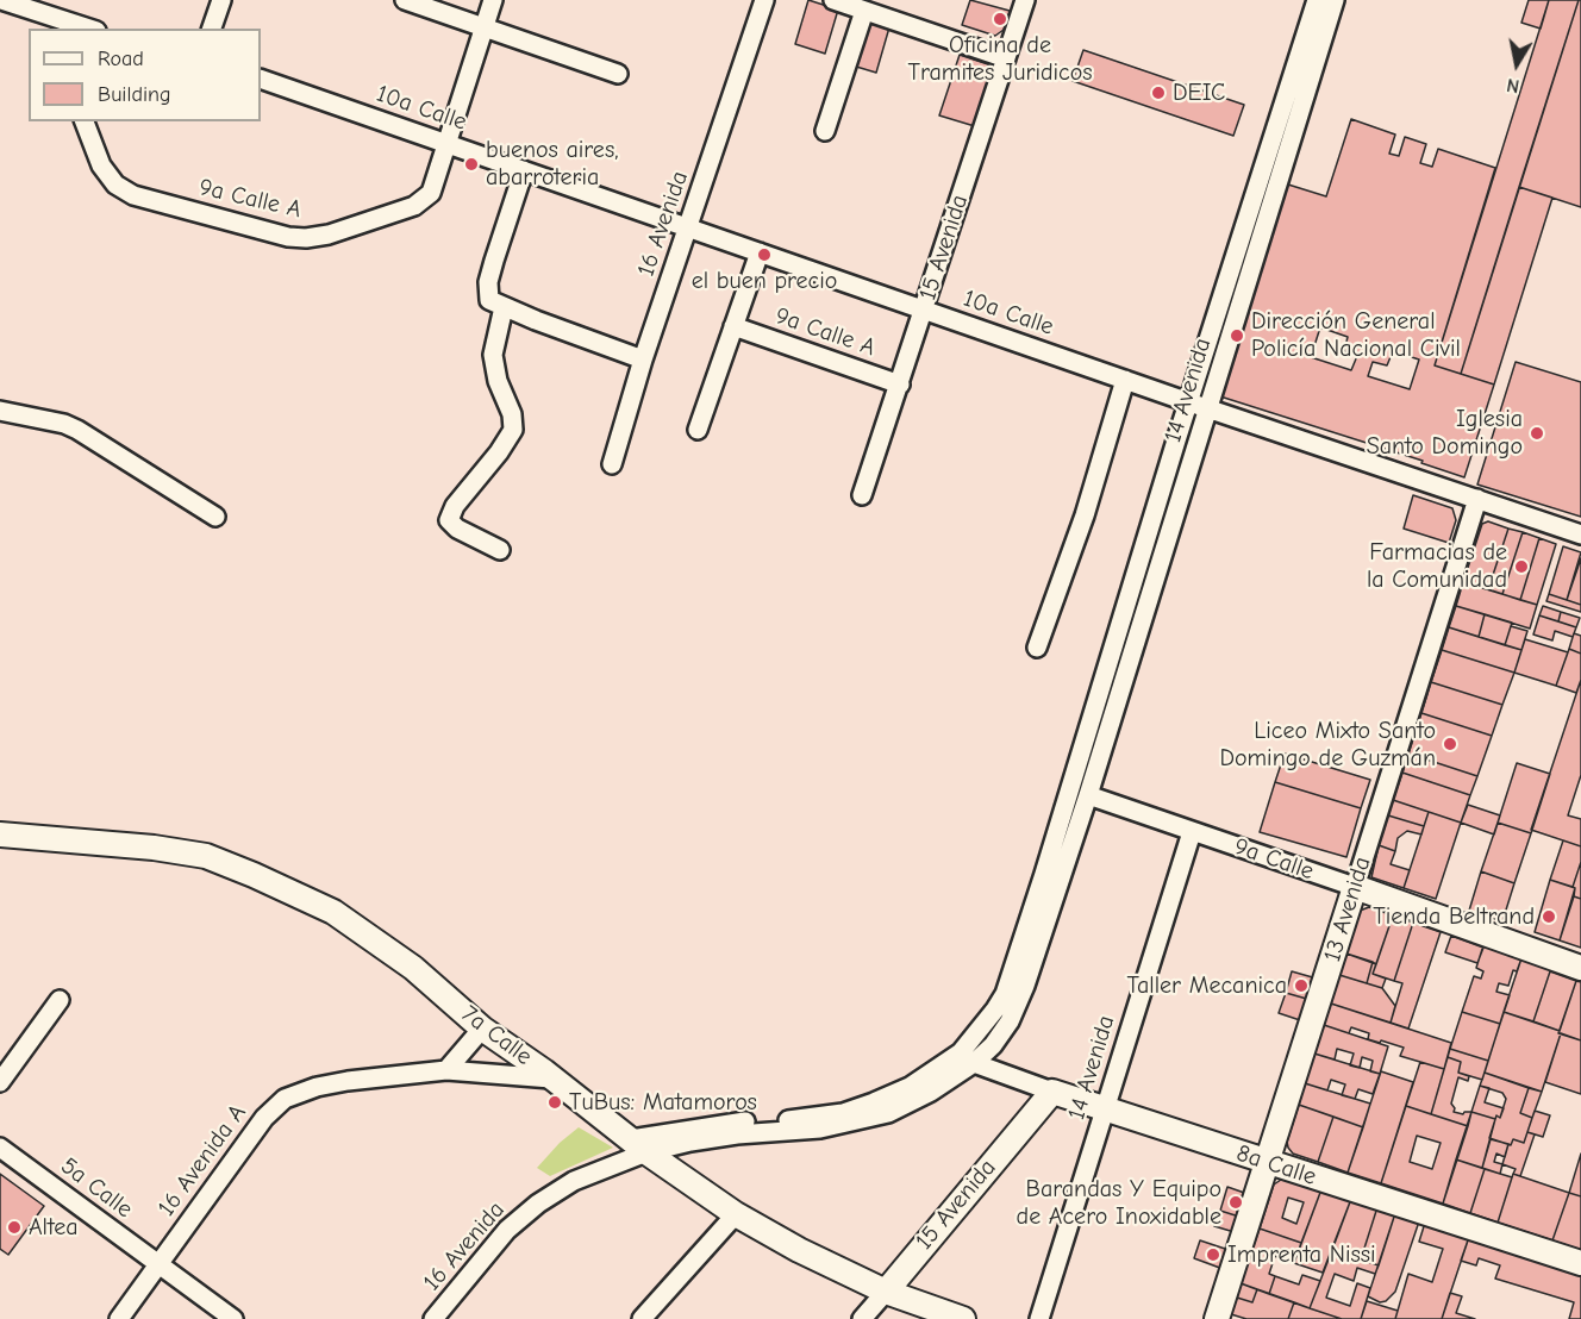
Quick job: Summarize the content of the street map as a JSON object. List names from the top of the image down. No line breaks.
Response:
{"streets":{"main road":["15 Avenida","9a Calle","13 Avenida","7a Calle","8a Calle"],"street":["10a Calle","9a Calle A","16 Avenida","14 Avenida","16 Avenida A","5a Calle"]},"crossings":[["10a Calle","9a Calle A"],["10a Calle","16 Avenida"],["10a Calle","15 Avenida"],["10a Calle","14 Avenida"],["10a Calle","13 Avenida"],["9a Calle A","15 Avenida"],["16 Avenida","14 Avenida"],["16 Avenida","7a Calle"],["15 Avenida","7a Calle"],["15 Avenida","8a Calle"],["14 Avenida","9a Calle"],["14 Avenida","7a Calle"],["14 Avenida","8a Calle"],["9a Calle","13 Avenida"],["13 Avenida","8a Calle"],["7a Calle","16 Avenida A"],["16 Avenida A","5a Calle"]],"places":["Oficina de Tramites Juridicos","DEIC","buenos aires, abarroteria","el buen precio","Dirección General Policía Nacional Civil","Iglesia Santo Domingo","Farmacias de la Comunidad","Liceo Mixto Santo Domingo de Guzmán","Tienda Beltrand","Taller Mecanica","TuBus: Matamoros","Barandas Y Equipo de Acero Inoxidable","Altea","Imprenta Nissi"],"legend":["Road","Building"],"north":"bottom"}
